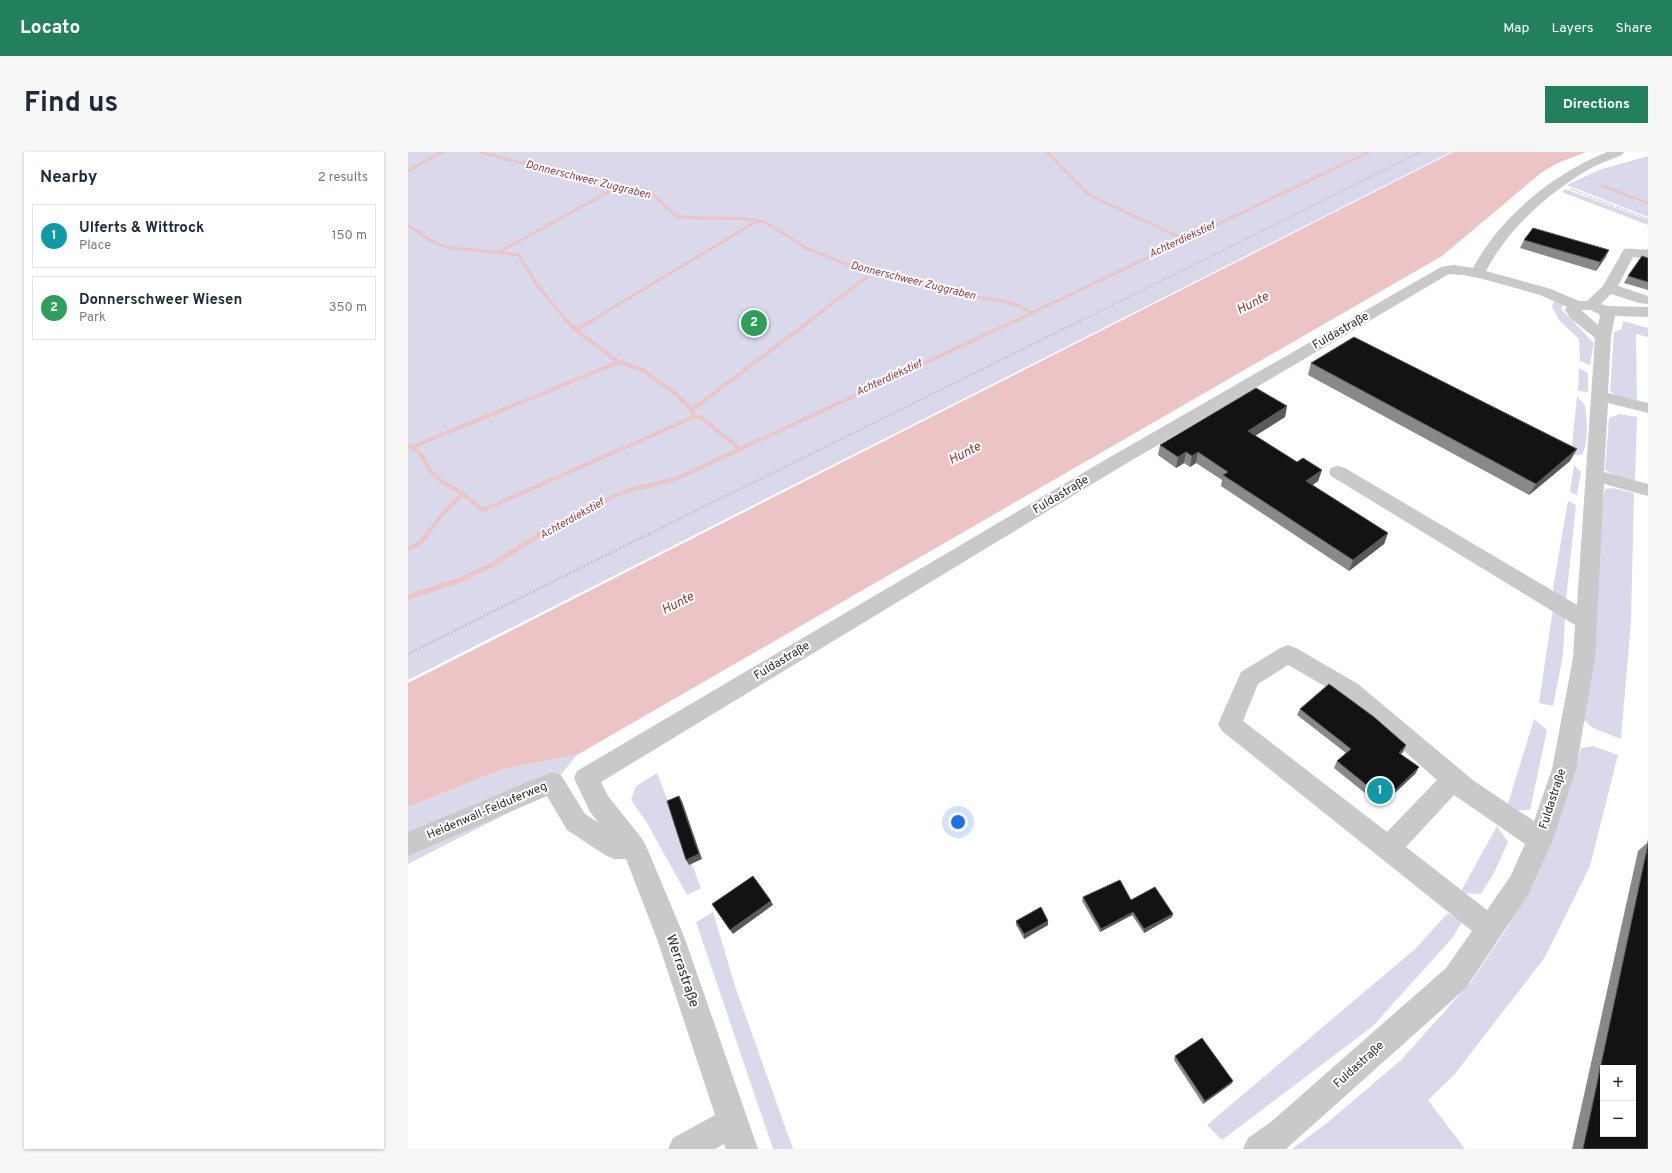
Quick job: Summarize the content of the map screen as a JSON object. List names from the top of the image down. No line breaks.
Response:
{"streets":{"street":["Fuldastraße","Heidenwall-Felduferweg","Werrastraße"]},"crossings":[["Fuldastraße","Werrastraße"],["Heidenwall-Felduferweg","Werrastraße"]],"water":["Donnerschweer Zuggraben","Achterdiekstief","Hunte"],"page":{"header":"Locato","nav":["Map","Layers","Share"],"title":"Find us","buttons":"Directions","heading":["Nearby","2 results"],"list":[{"mark":"1","name":"Ulferts & Wittrock","note":"Place","value":"150 m"},{"mark":"2","name":"Donnerschweer Wiesen","note":"Park","value":"350 m"}],"pins":["2","1"],"map_buttons":["+","−"]}}
